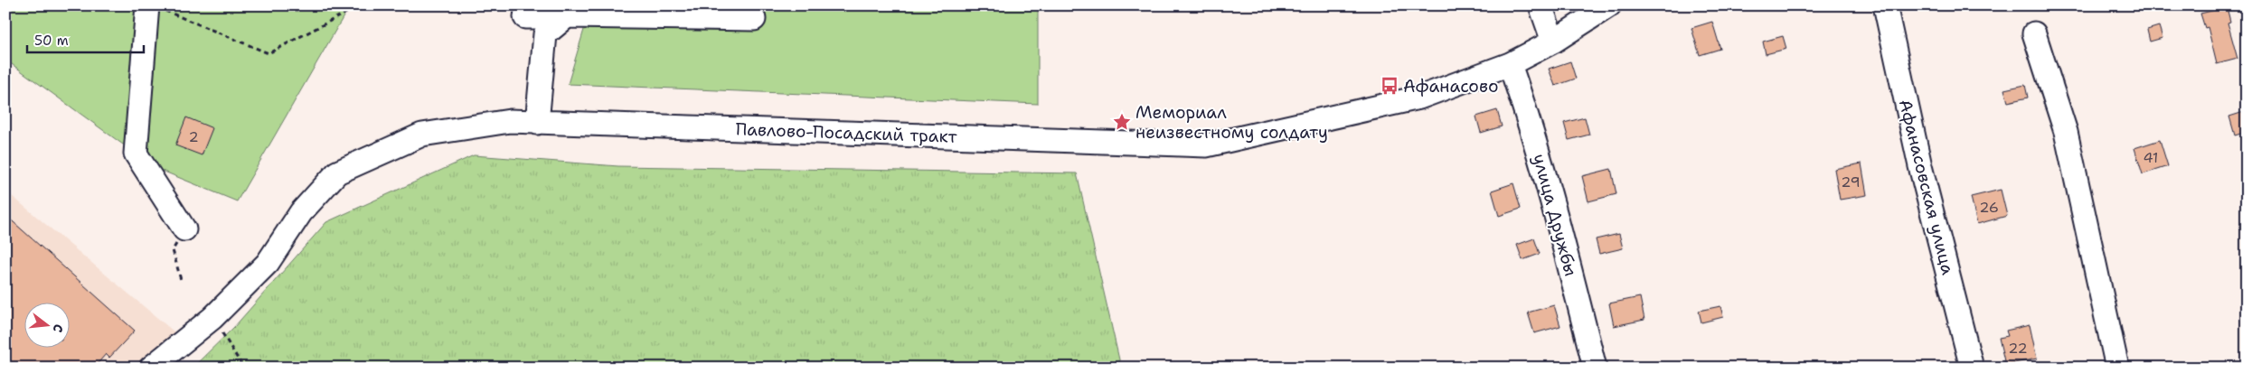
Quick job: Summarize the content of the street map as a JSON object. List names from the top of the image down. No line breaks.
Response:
{"streets":{"street":["Павлово-Посадский тракт","Афанасовская улица","улица Дружбы"]},"crossings":[["Павлово-Посадский тракт","улица Дружбы"]],"places":{"bus stop":["Афанасово"],"place":["Мемориал неизвестному солдату"]},"house_numbers":["2","41","29","26","22"],"scale_bar":"50 m","north":"right"}
